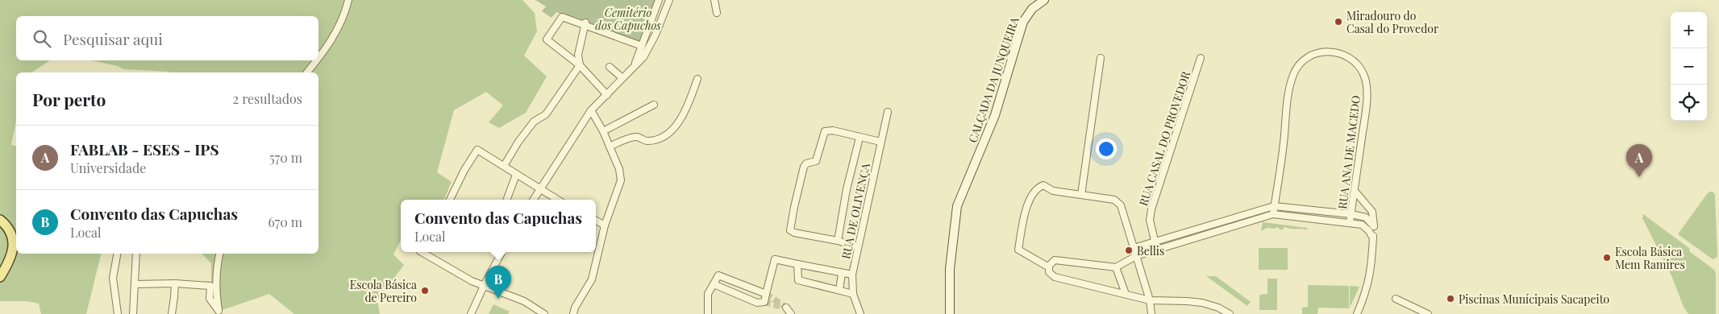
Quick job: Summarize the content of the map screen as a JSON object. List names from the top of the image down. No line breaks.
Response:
{"streets":{"street":["CALÇADA DA JUNQUEIRA","RUA CASAL DO PROVEDOR","RUA ANA DE MACEDO","RUA DE OLIVENÇA"]},"parks":["Cemitério dos Capuchos"],"places":["Miradouro do Casal do Provedor","Bellis","Escola Básica Mem Ramires","Escola Básica de Pereiro","Piscinas Munícipais Sacapeito"],"page":{"map_buttons":["+","−"],"search":"Pesquisar aqui","heading":["Por perto","2 resultados"],"list":[{"mark":"A","name":"FABLAB - ESES - IPS","note":"Universidade","value":"570 m"},{"mark":"B","name":"Convento das Capuchas","note":"Local","value":"670 m"}],"pins":["A","B"],"popup":["Convento das Capuchas","Local"]}}
